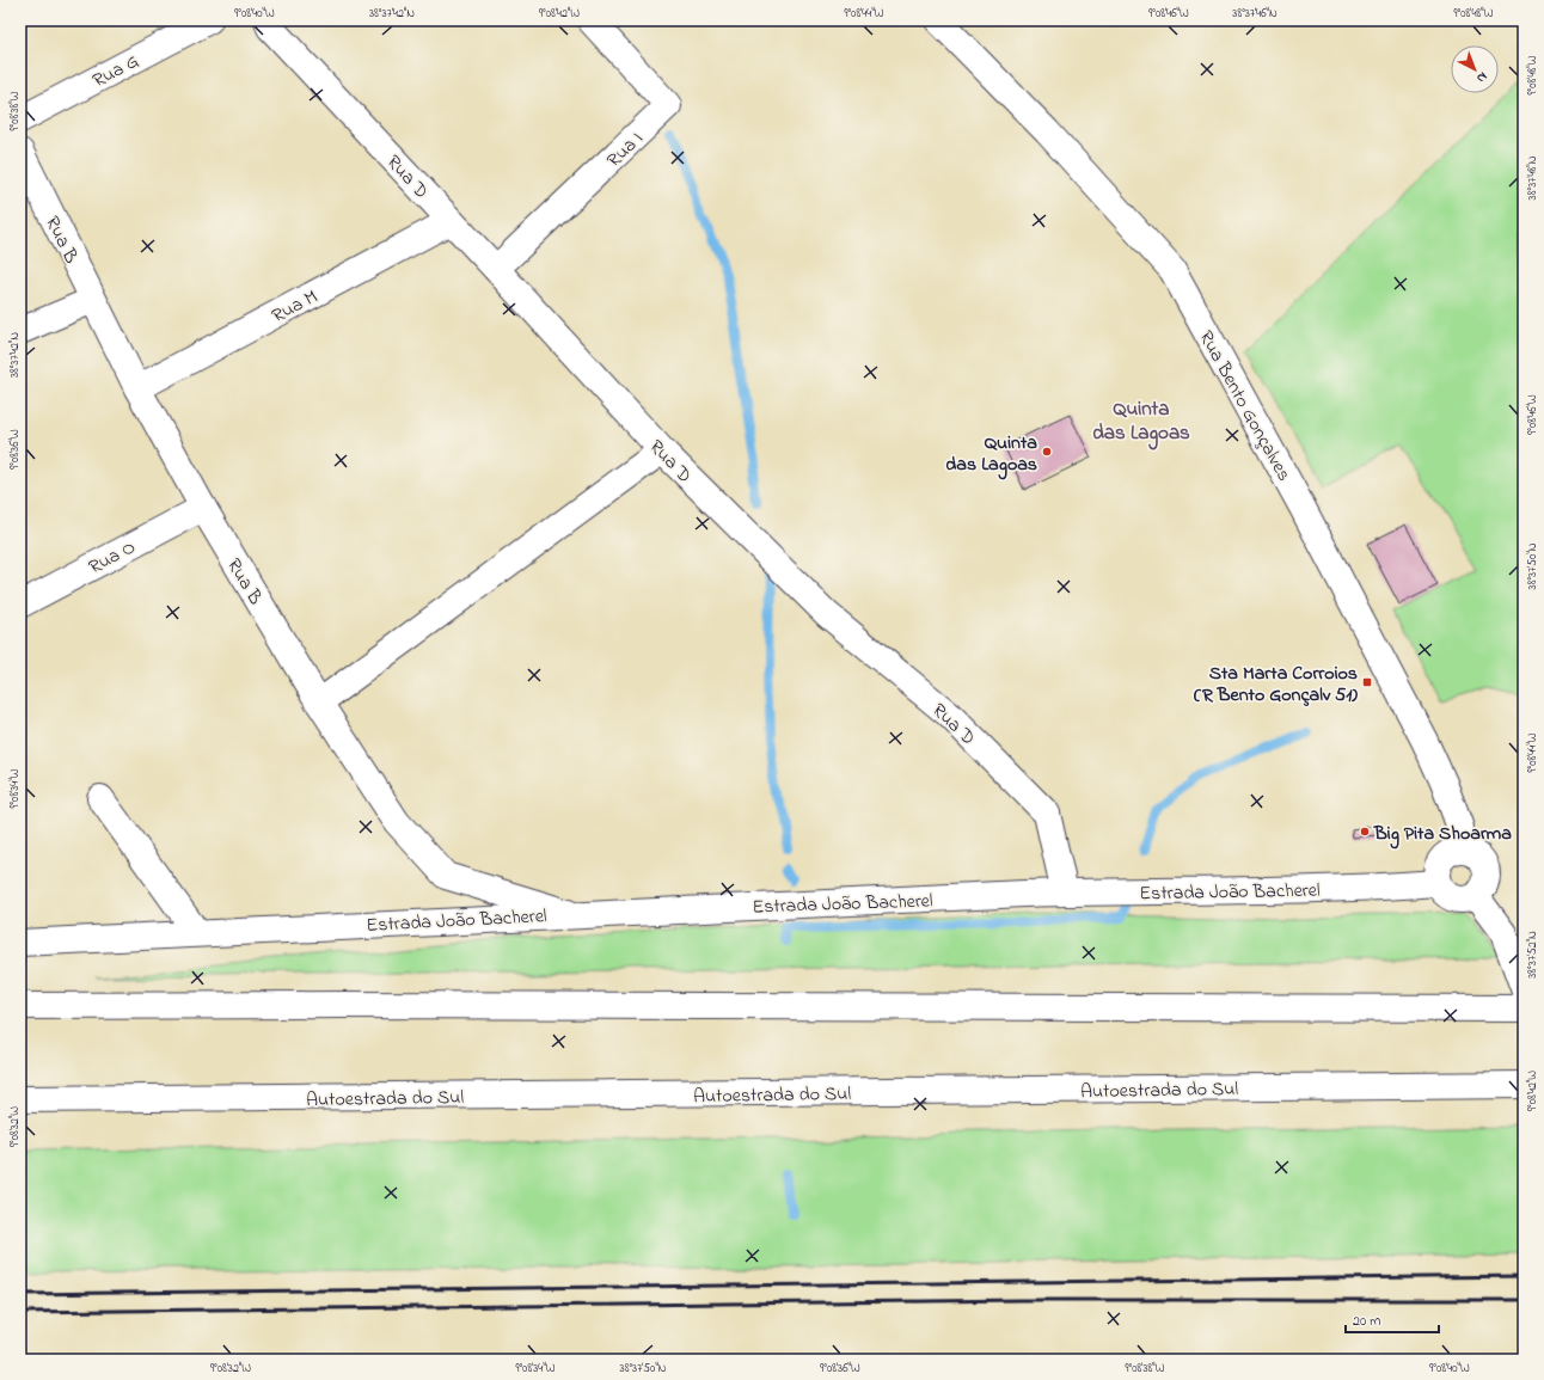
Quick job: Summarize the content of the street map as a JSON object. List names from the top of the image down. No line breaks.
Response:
{"streets":{"main road":["Rua G","Rua I","Rua D","Rua B","Rua M","Rua Bento Gonçalves","Rua O","Estrada João Bacherel","Autoestrada do Sul"]},"crossings":[["Rua I","Rua D"],["Rua D","Rua M"],["Rua D","Estrada João Bacherel"],["Rua B","Rua M"],["Rua B","Rua O"],["Rua B","Estrada João Bacherel"],["Rua Bento Gonçalves","Estrada João Bacherel"]],"districts":["Quinta das Lagoas"],"places":{"other":["Quinta das Lagoas","Big Pita Shoarma"],"transit":["Sta Marta Corroios (R Bento Gonçalv 51)"]},"scale_bar":"20 m","north":"bottom right","coordinates":["9°08'40\"W","38°37'42\"N","9°08'42\"W","9°08'44\"W","9°08'46\"W","38°37'46\"N","9°08'48\"W","9°08'38\"W","38°37'48\"N","9°08'36\"W","38°37'50\"N","9°08'34\"W","38°37'52\"N","9°08'32\"W"]}
